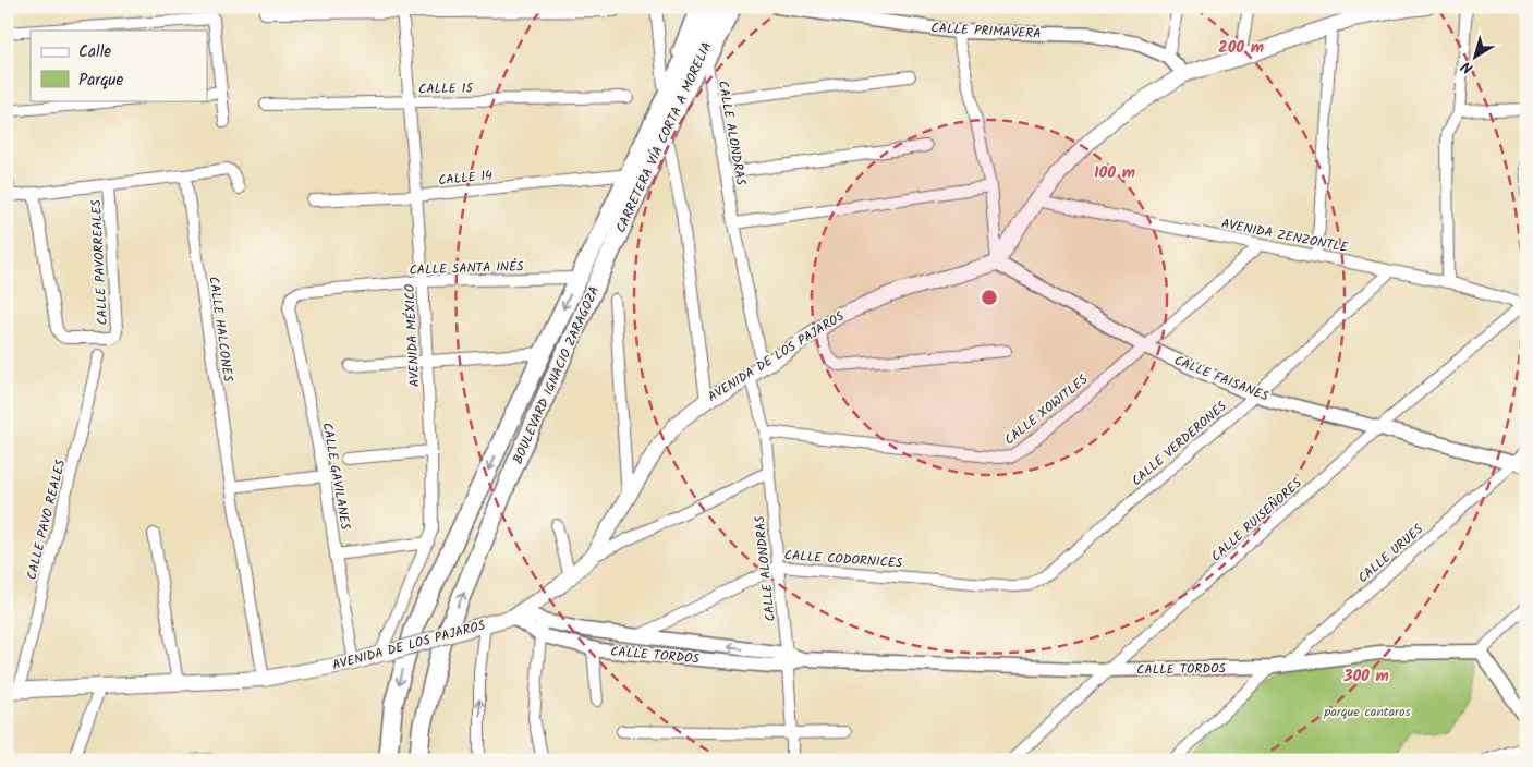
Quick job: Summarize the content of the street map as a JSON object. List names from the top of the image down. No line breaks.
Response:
{"streets":{"main road":["CARRETERA VÍA CORTA A MORELIA","AVENIDA DE LOS PAJAROS","BOULEVARD IGNACIO ZARAGOZA"],"street":["CALLE PRIMAVERA","CALLE 15","CALLE ALONDRAS","CALLE 14","AVENIDA ZENZONTLE","CALLE PAVORREALES","CALLE SANTA INÉS","CALLE HALCONES","AVENIDA MÉXICO","CALLE FAISANES","CALLE XOWITLES","CALLE VERDERONES","CALLE GAVILANES","CALLE PAVO REALES","CALLE RUISEÑORES","CALLE URUES","CALLE CODORNICES","CALLE TORDOS"]},"crossings":[["CALLE 15","AVENIDA MÉXICO"],["CALLE ALONDRAS","AVENIDA DE LOS PAJAROS"],["CALLE ALONDRAS","BOULEVARD IGNACIO ZARAGOZA"],["CALLE ALONDRAS","CALLE XOWITLES"],["CALLE ALONDRAS","CALLE CODORNICES"],["CALLE ALONDRAS","CALLE TORDOS"],["CARRETERA VÍA CORTA A MORELIA","BOULEVARD IGNACIO ZARAGOZA"],["CALLE 14","AVENIDA MÉXICO"],["CALLE 14","BOULEVARD IGNACIO ZARAGOZA"],["AVENIDA ZENZONTLE","CALLE XOWITLES"],["AVENIDA ZENZONTLE","CALLE VERDERONES"],["AVENIDA ZENZONTLE","CALLE RUISEÑORES"],["CALLE SANTA INÉS","AVENIDA MÉXICO"],["CALLE SANTA INÉS","BOULEVARD IGNACIO ZARAGOZA"],["CALLE SANTA INÉS","CALLE GAVILANES"],["CALLE HALCONES","AVENIDA DE LOS PAJAROS"],["AVENIDA MÉXICO","AVENIDA DE LOS PAJAROS"],["AVENIDA DE LOS PAJAROS","CALLE FAISANES"],["AVENIDA DE LOS PAJAROS","CALLE GAVILANES"],["AVENIDA DE LOS PAJAROS","CALLE PAVO REALES"],["AVENIDA DE LOS PAJAROS","CALLE TORDOS"],["CALLE FAISANES","CALLE XOWITLES"],["CALLE FAISANES","CALLE VERDERONES"],["CALLE FAISANES","CALLE RUISEÑORES"],["CALLE FAISANES","CALLE URUES"],["CALLE VERDERONES","CALLE CODORNICES"],["CALLE RUISEÑORES","CALLE TORDOS"],["CALLE URUES","CALLE TORDOS"],["CALLE CODORNICES","CALLE TORDOS"]],"parks":["parque cantaros"],"legend":["Calle","Parque"],"north":"bottom left","rings":["200 m","100 m","300 m"]}
